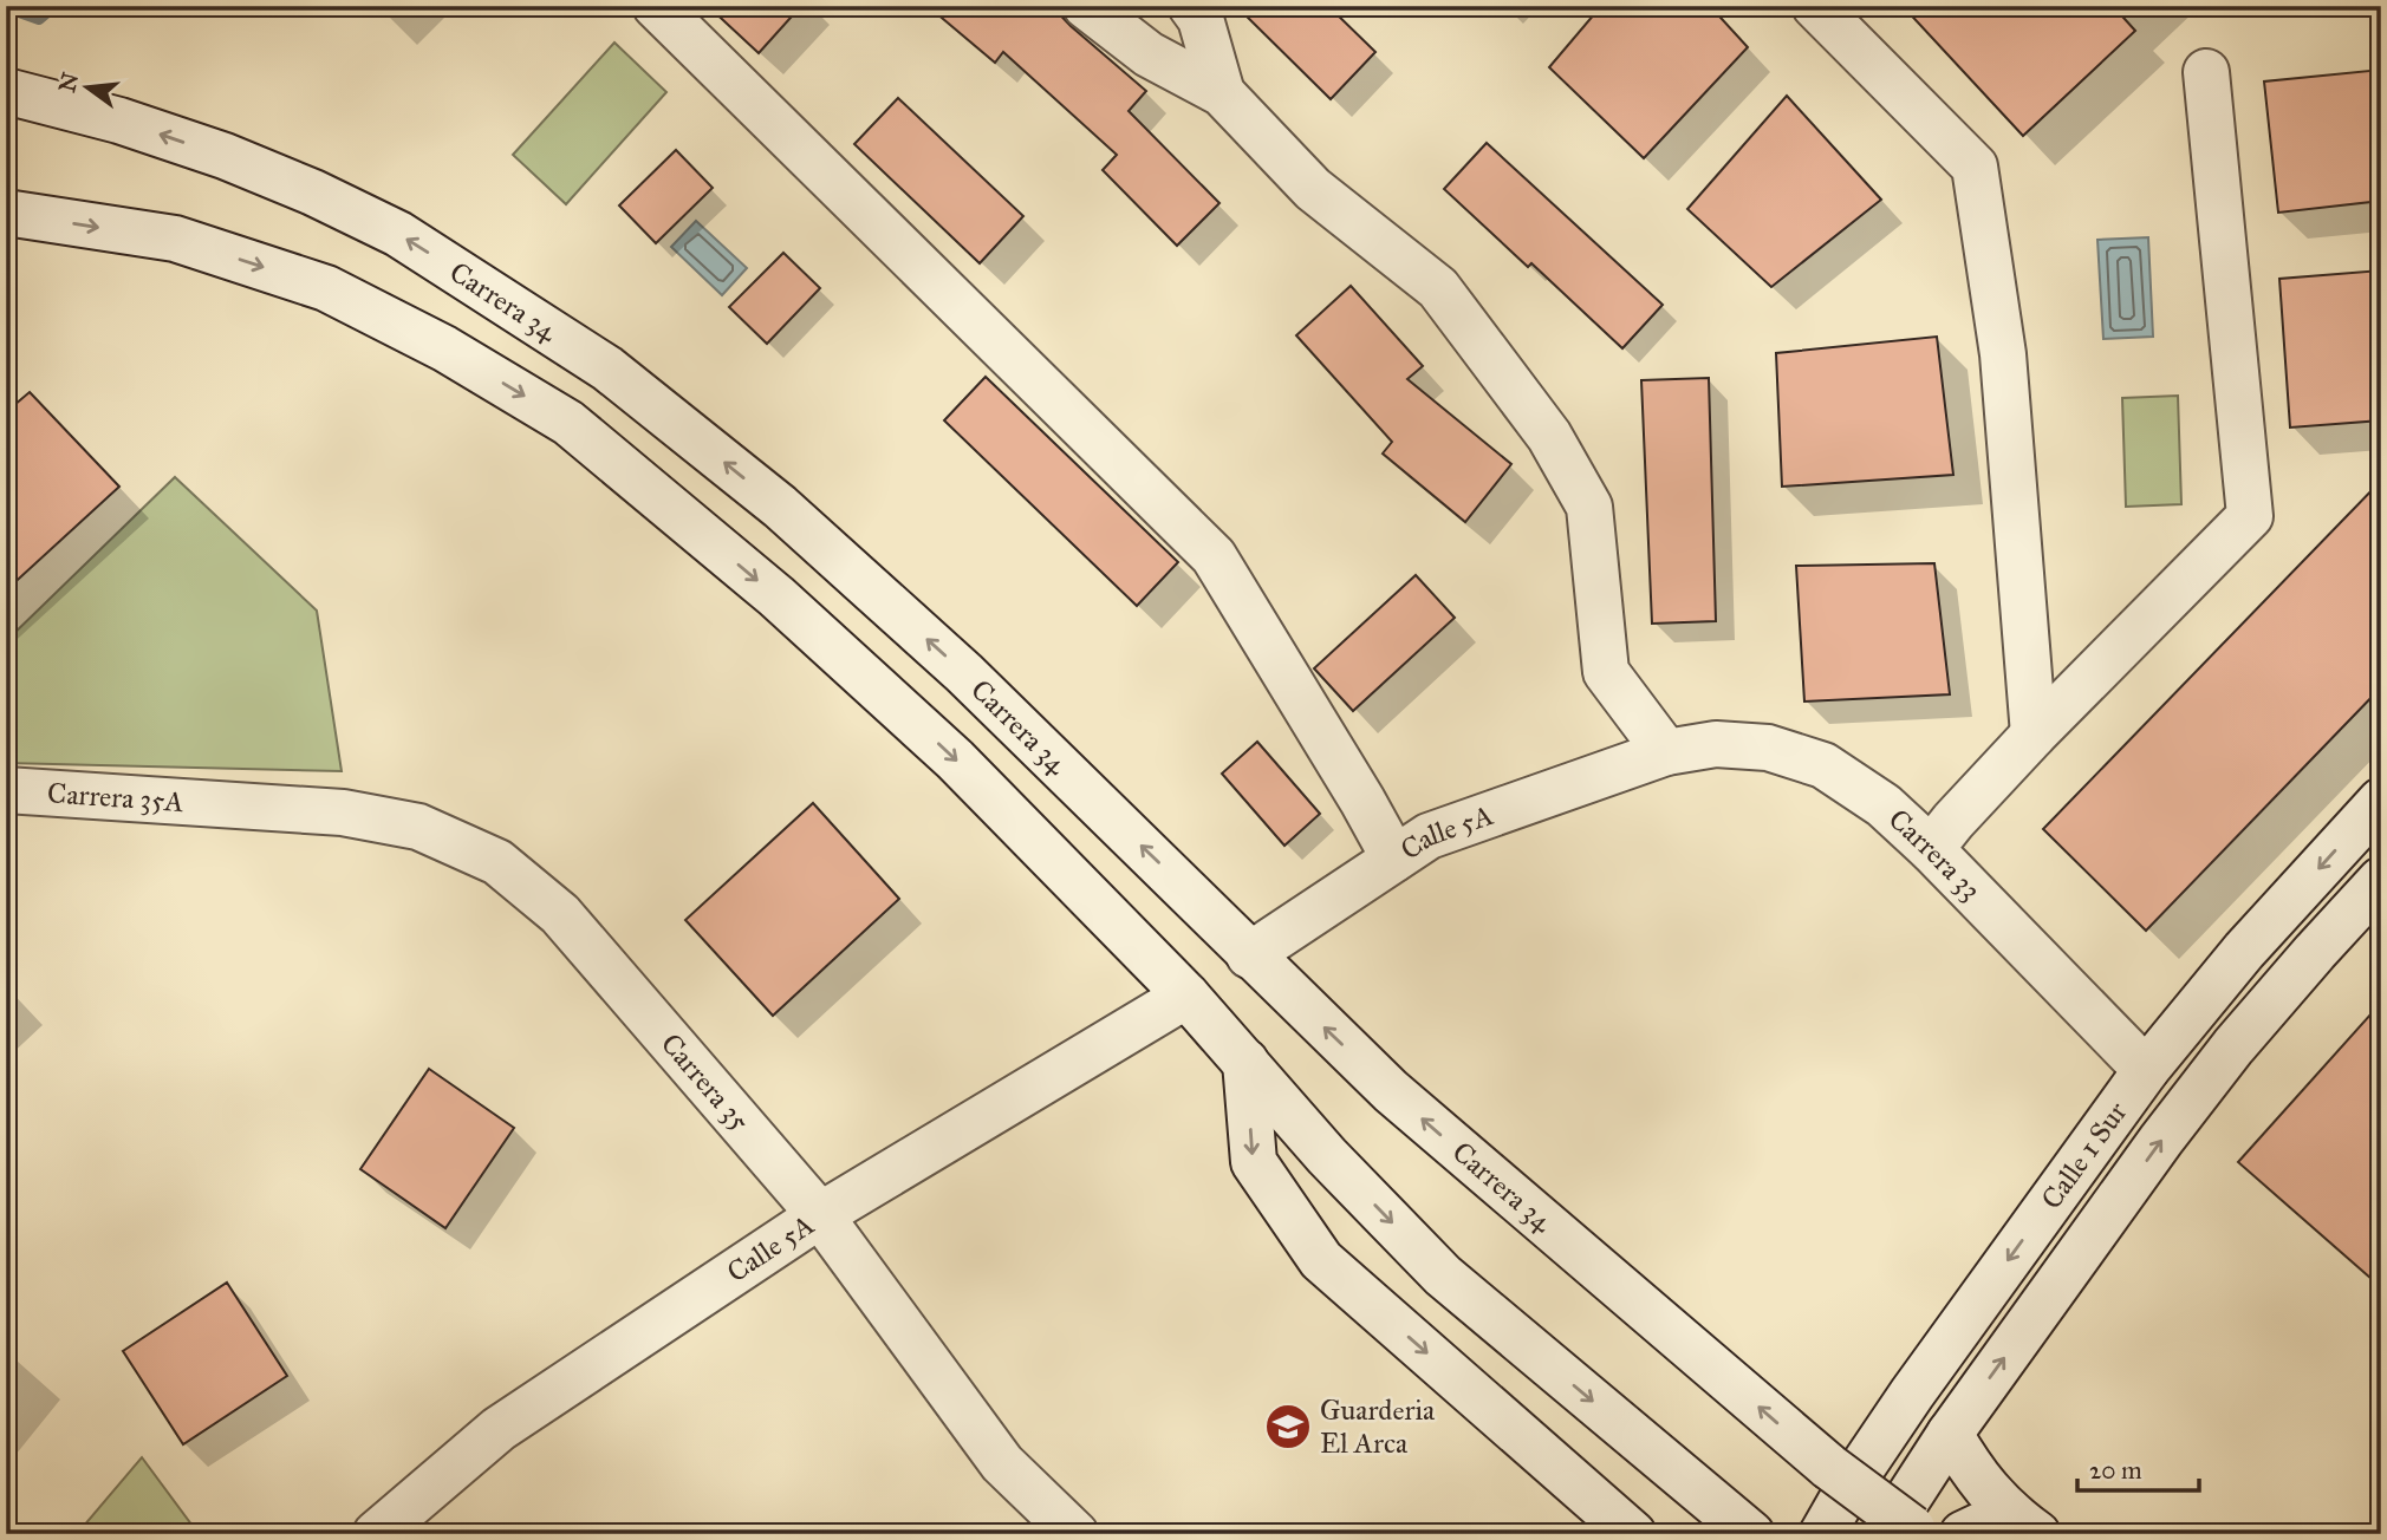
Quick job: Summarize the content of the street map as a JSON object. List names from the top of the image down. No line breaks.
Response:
{"streets":{"street":["Carrera 34","Carrera 35A","Calle 5A","Carrera 33","Carrera 35","Calle 1 Sur"]},"crossings":[["Carrera 34","Calle 5A"],["Carrera 35A","Carrera 35"],["Calle 5A","Carrera 33"],["Calle 5A","Carrera 35"],["Carrera 33","Calle 1 Sur"]],"places":{"school or university":["Guarderia El Arca"]},"scale_bar":"20 m","north":"left"}
